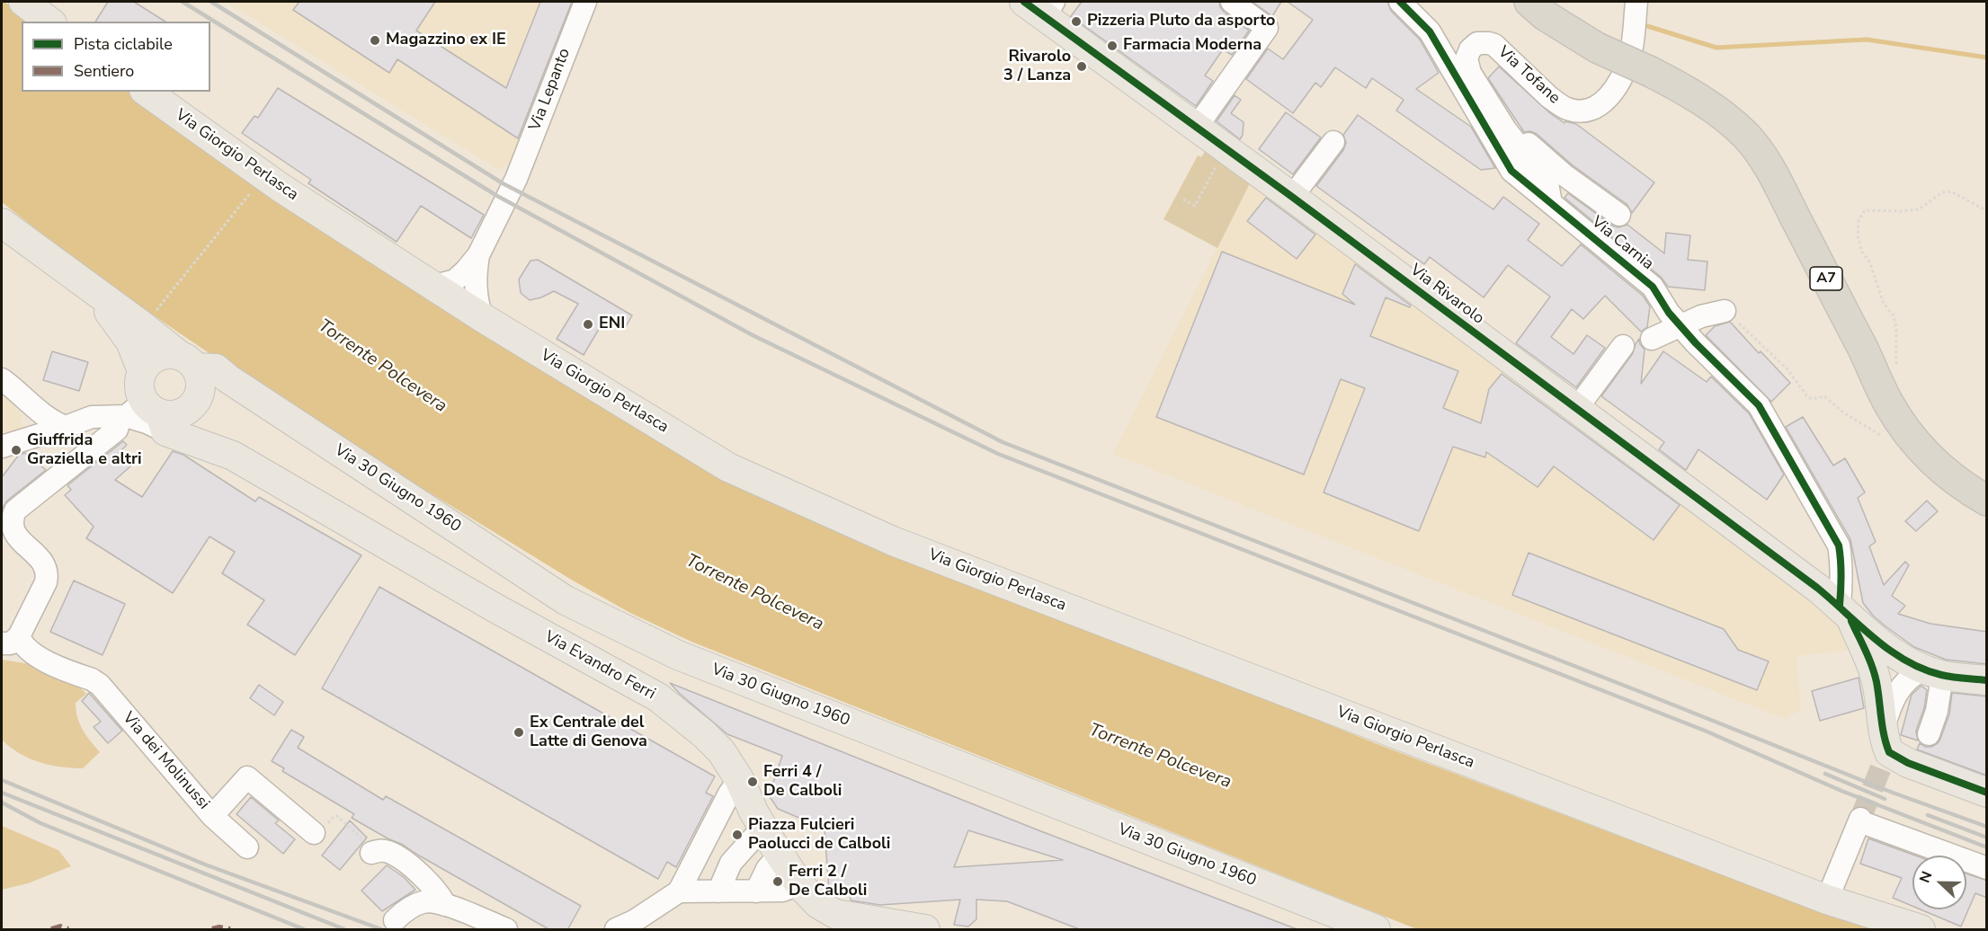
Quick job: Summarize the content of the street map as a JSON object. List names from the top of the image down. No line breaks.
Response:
{"streets":{"highway":["A7"],"main road":["Via Giorgio Perlasca","Via Rivarolo","Via 30 Giugno 1960","Via Evandro Ferri"],"street":["Via Tofane","Via Lepanto","Via Carnia","Via dei Molinussi"]},"crossings":[["Via Tofane","Via Carnia"],["Via Carnia","Via Rivarolo"],["Via Evandro Ferri","Via dei Molinussi"]],"water":["Torrente Polcevera"],"places":["Pizzeria Pluto da asporto","Magazzino ex IE","Farmacia Moderna","Rivarolo 3 / Lanza","ENI","Giuffrida Graziella e altri","Ex Centrale del Latte di Genova","Ferri 4 / De Calboli","Piazza Fulcieri Paolucci de Calboli","Ferri 2 / De Calboli"],"legend":["Pista ciclabile","Sentiero"],"north":"left"}
